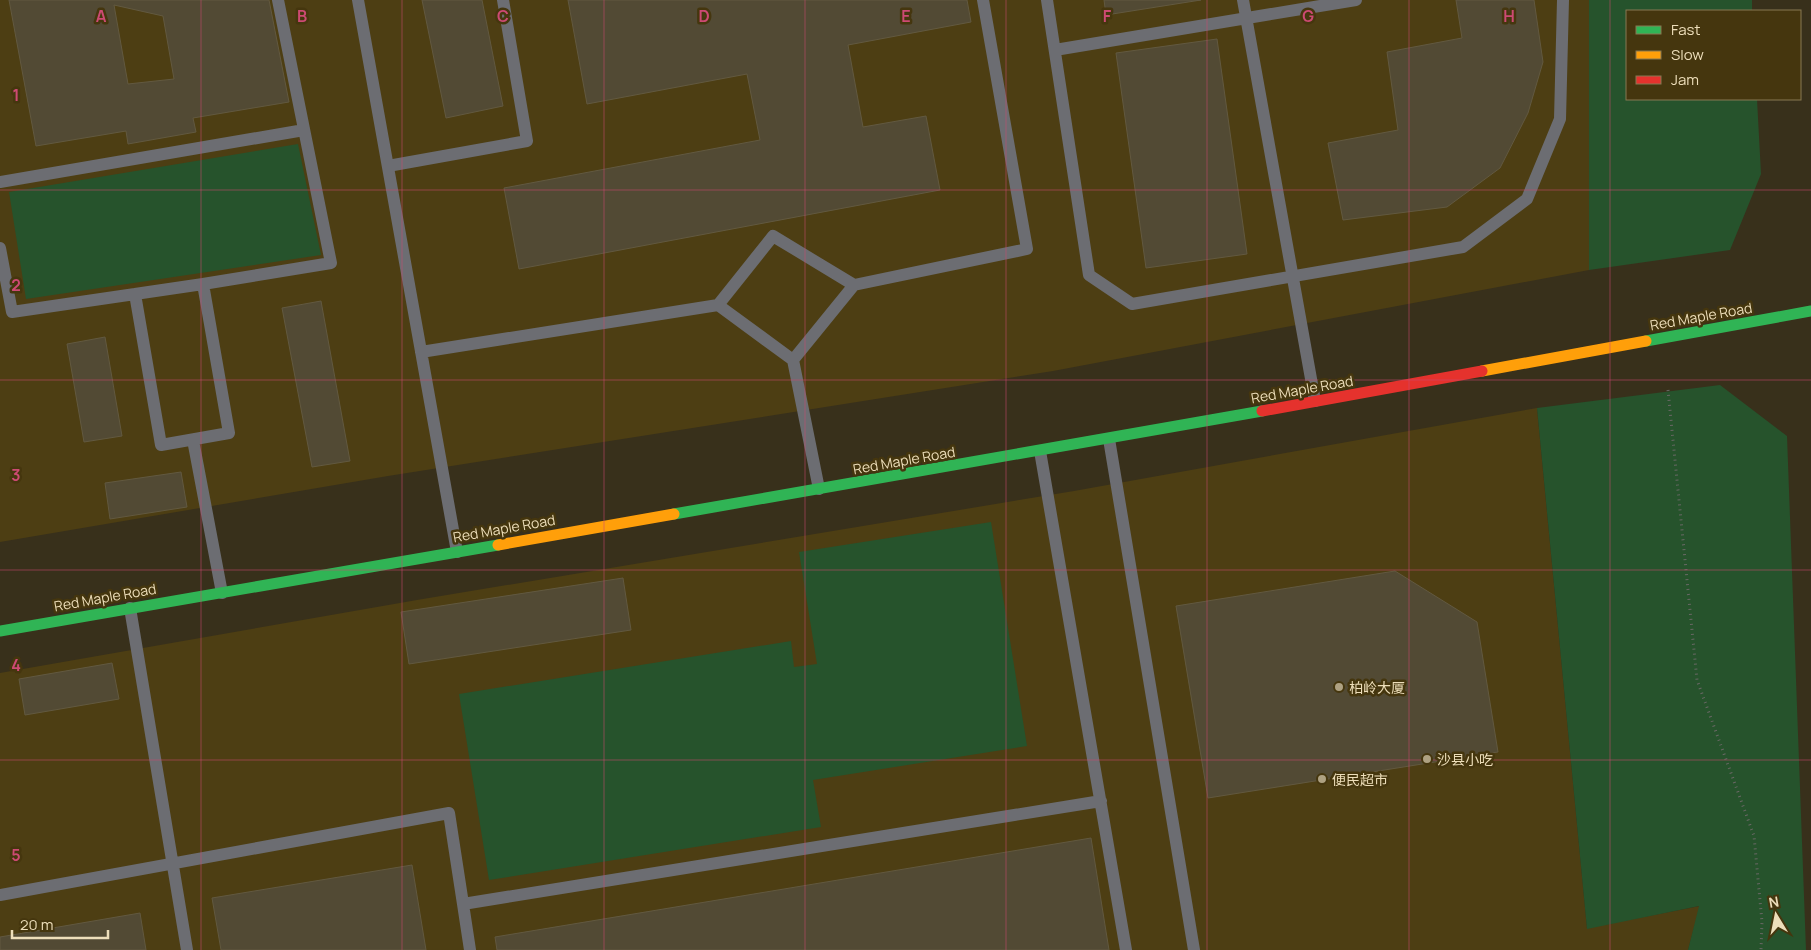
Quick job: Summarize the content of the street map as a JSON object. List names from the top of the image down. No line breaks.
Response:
{"streets":{"street":["Red Maple Road"]},"places":["柏岭大厦","沙县小吃","便民超市"],"legend":["Fast","Slow","Jam"],"scale_bar":"20 m","north":"top","grid":{"columns":["A","B","C","D","E","F","G","H"],"rows":["1","2","3","4","5"]}}
